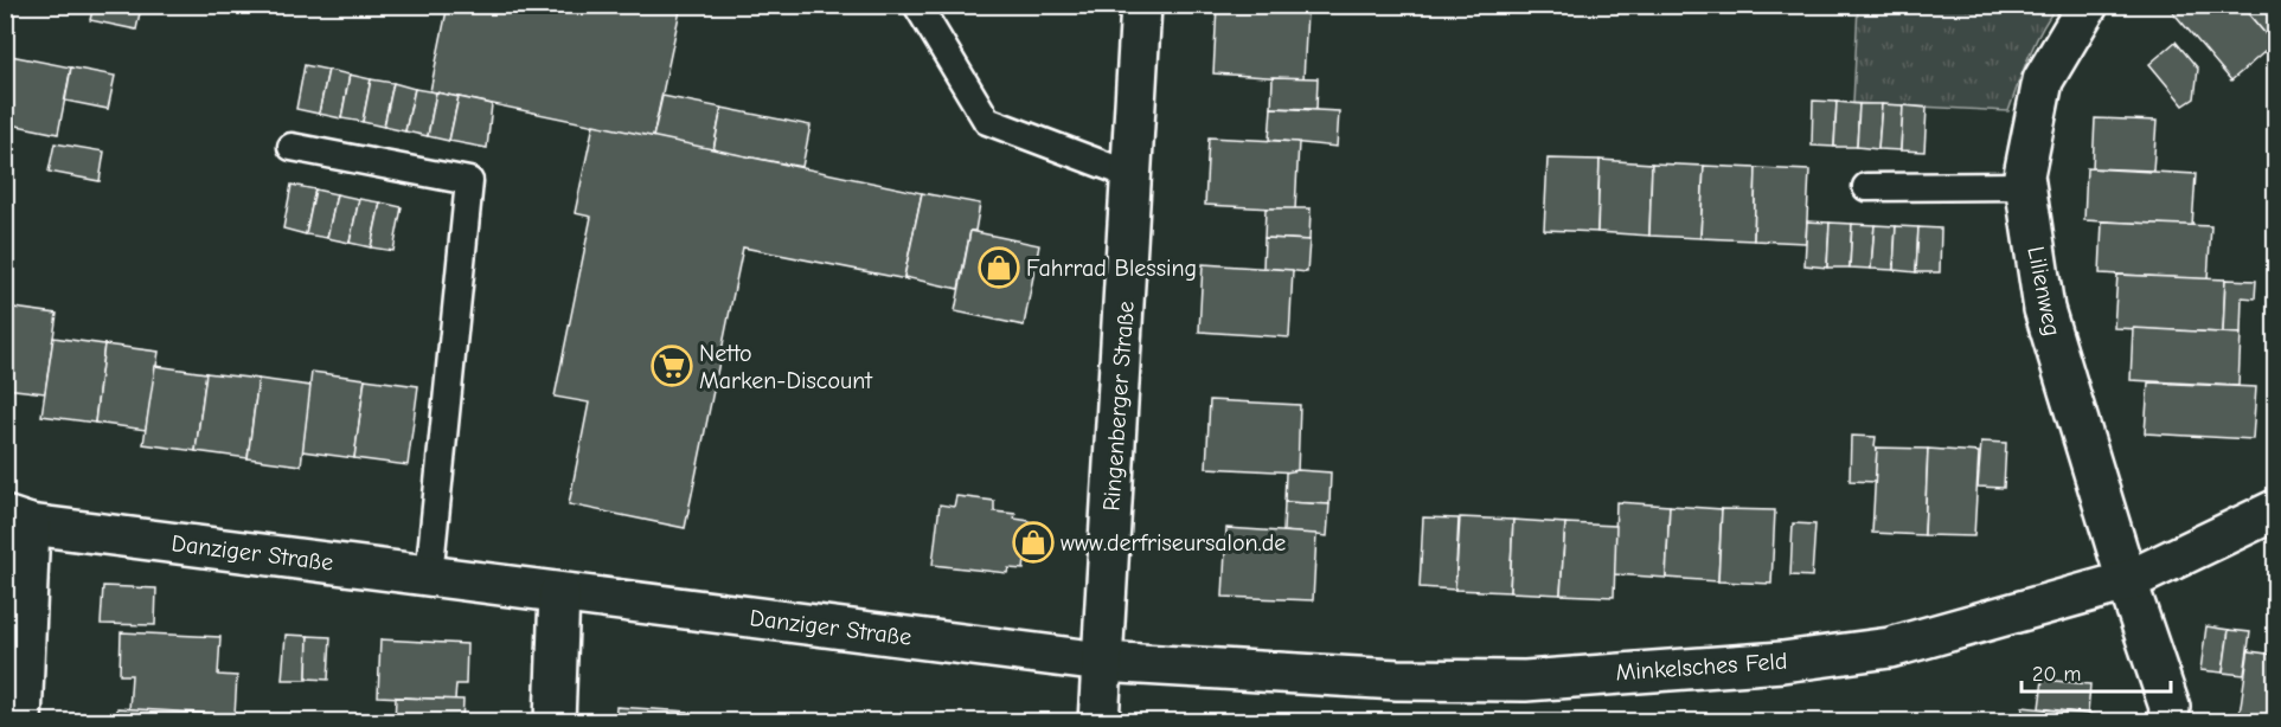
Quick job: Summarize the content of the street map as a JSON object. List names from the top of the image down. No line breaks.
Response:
{"streets":{"street":["Lilienweg","Ringenberger Straße","Danziger Straße","Minkelsches Feld"]},"crossings":[["Lilienweg","Minkelsches Feld"],["Ringenberger Straße","Danziger Straße"],["Ringenberger Straße","Minkelsches Feld"],["Danziger Straße","Minkelsches Feld"]],"places":{"shop":["Fahrrad Blessing","www.derfriseursalon.de"],"supermarket":["Netto Marken-Discount"]},"scale_bar":"20 m"}
